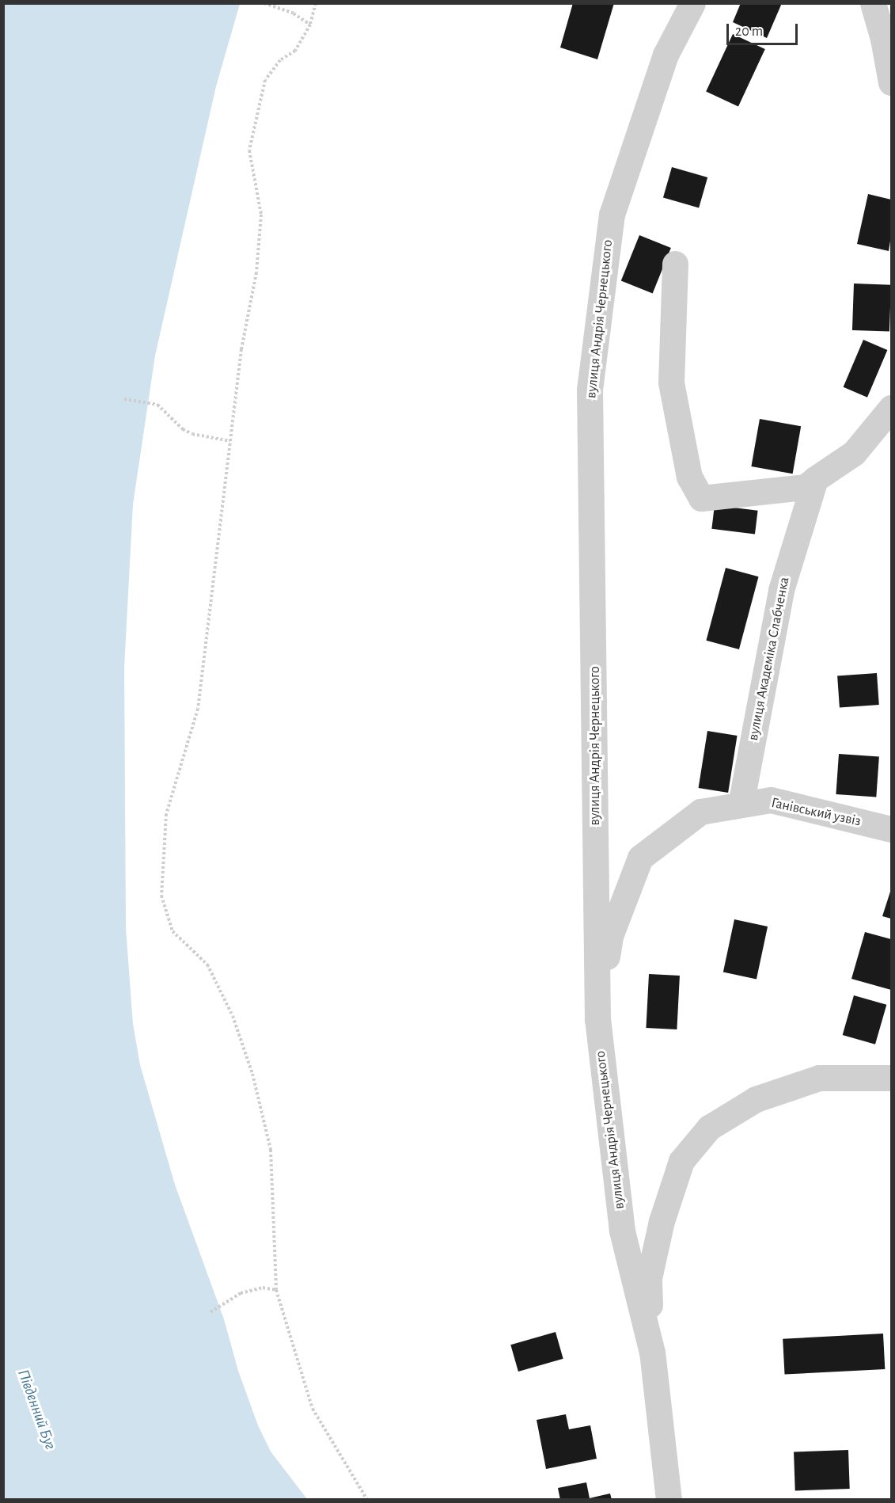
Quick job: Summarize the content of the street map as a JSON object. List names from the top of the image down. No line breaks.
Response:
{"streets":{"street":["вулиця Андрія Чернецького","вулиця Академіка Слабченка","Ганівський узвіз"]},"crossings":[["вулиця Андрія Чернецького","Ганівський узвіз"],["вулиця Академіка Слабченка","Ганівський узвіз"]],"water":["Південний Буг"],"scale_bar":"20 m"}
